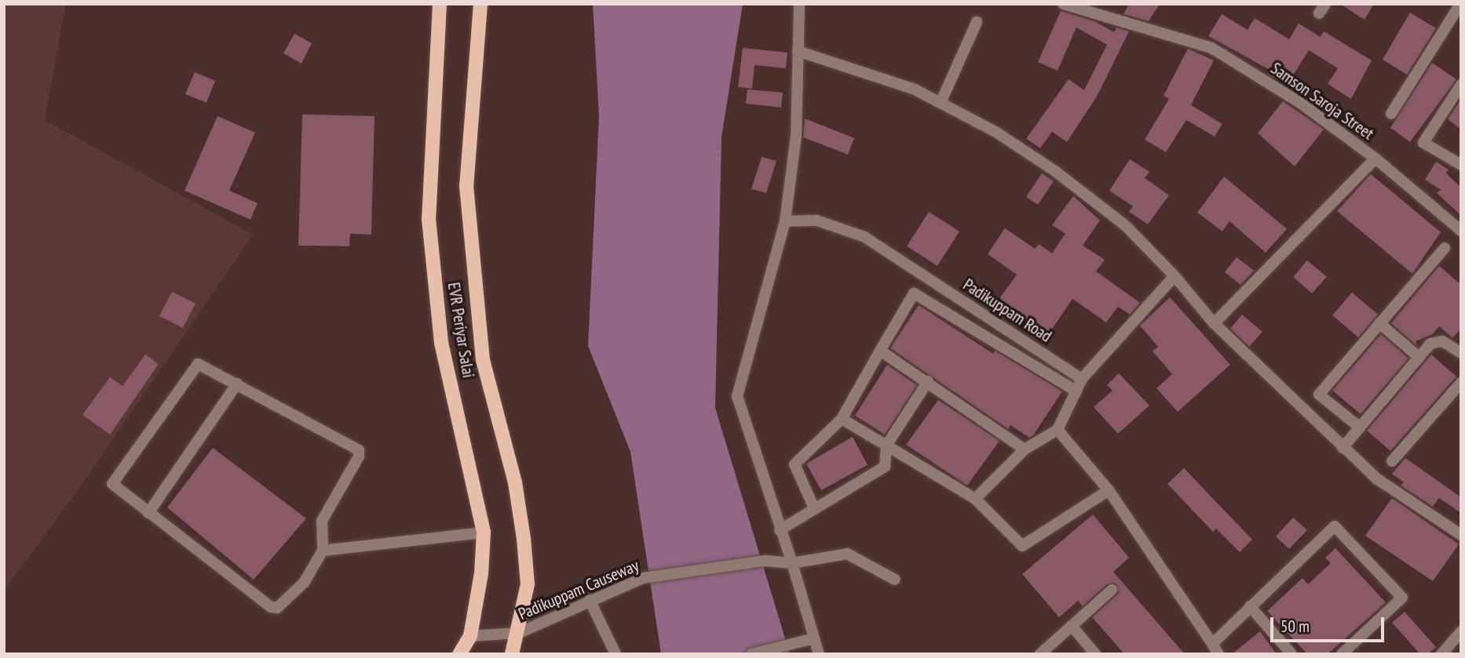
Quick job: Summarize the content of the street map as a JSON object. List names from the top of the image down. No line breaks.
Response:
{"streets":{"main road":["EVR Periyar Salai"],"street":["Samson Saroja Street","Padikuppam Road","Padikuppam Causeway"]},"crossings":[["EVR Periyar Salai","Padikuppam Causeway"]],"scale_bar":"50 m"}
